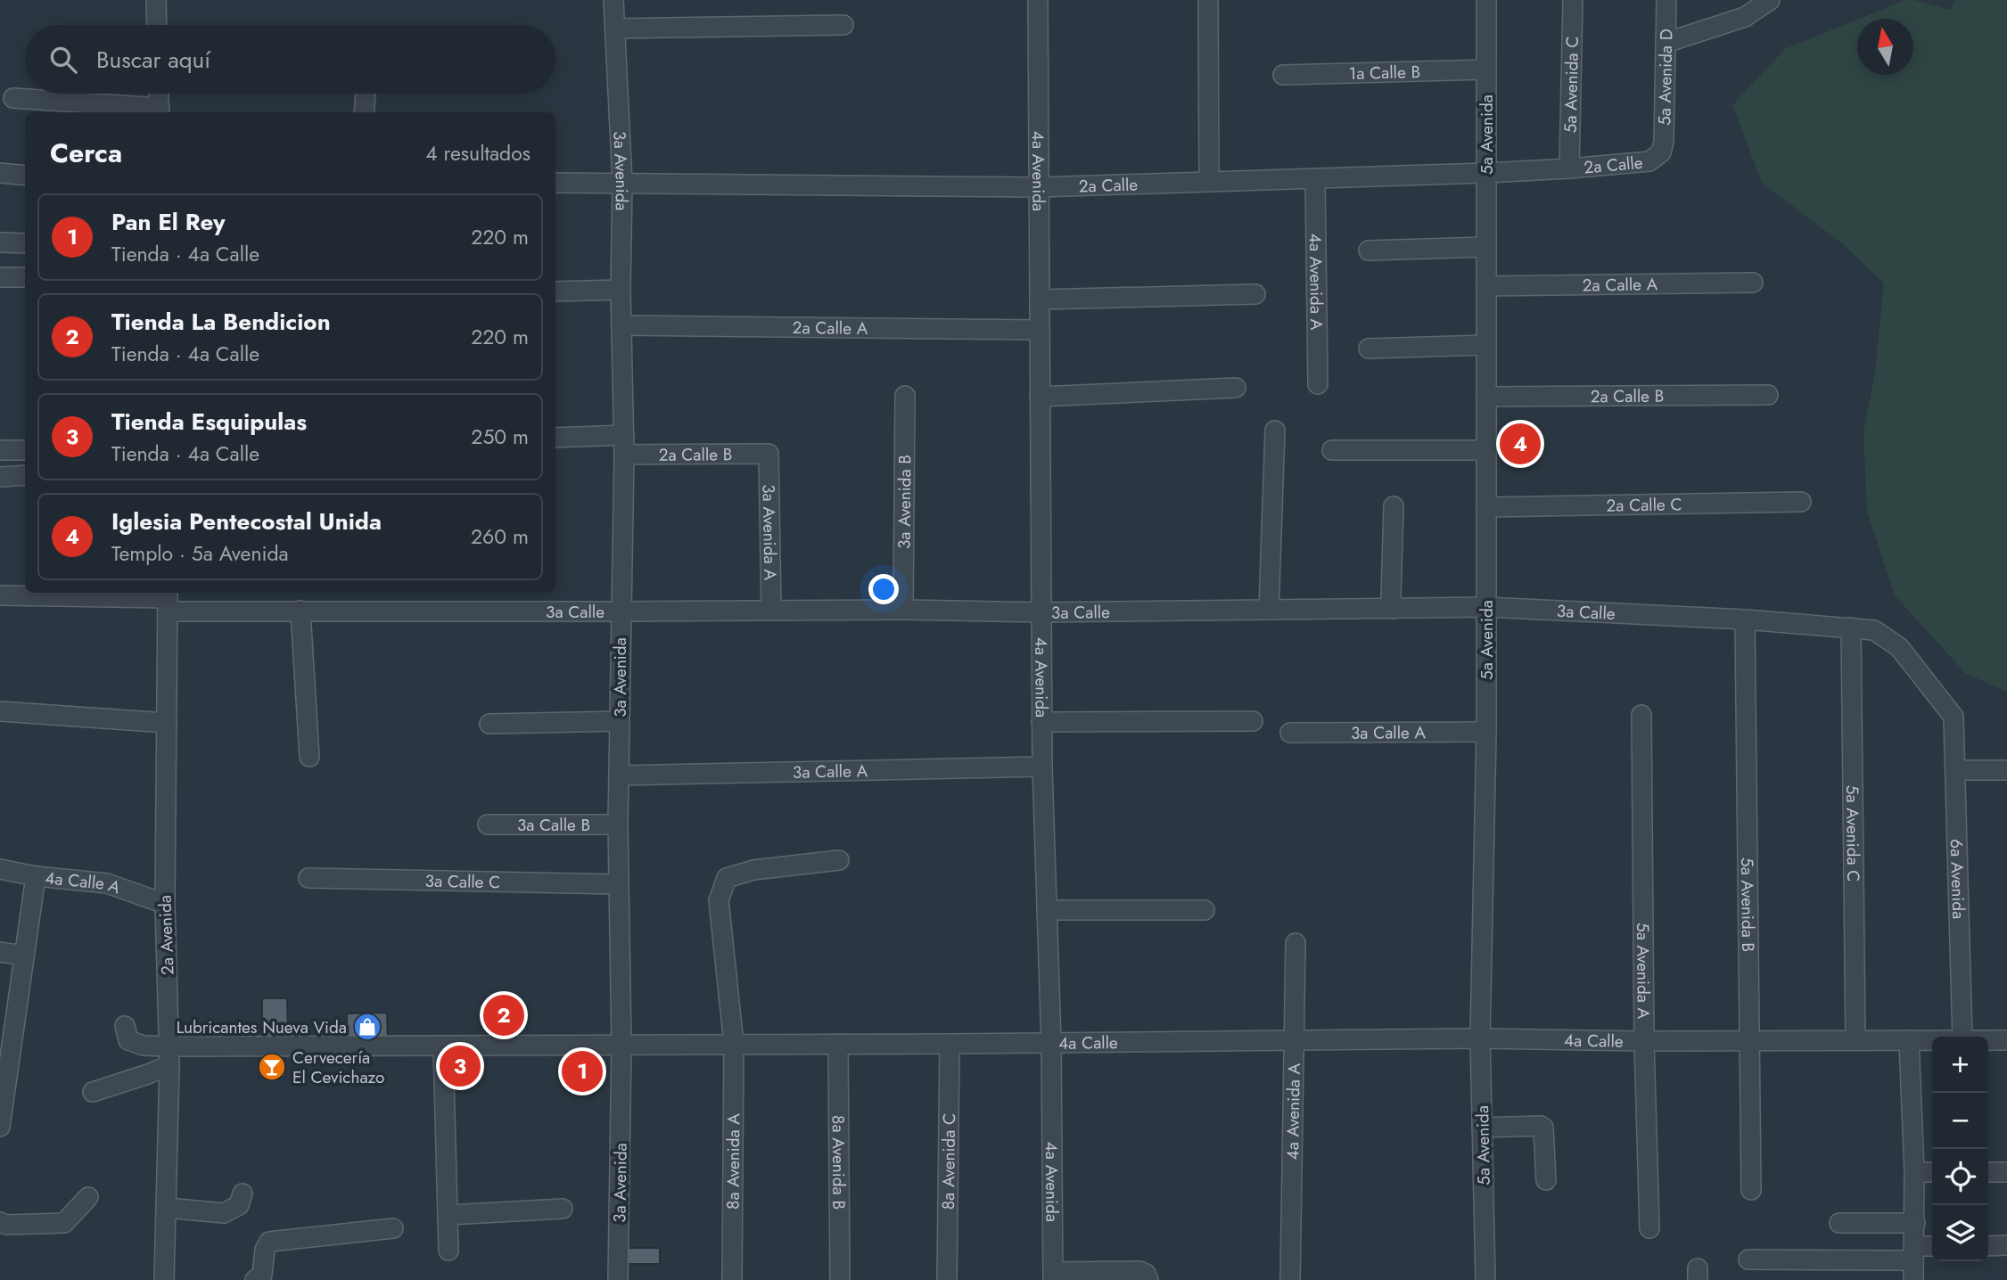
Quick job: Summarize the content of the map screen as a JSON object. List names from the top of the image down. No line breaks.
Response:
{"streets":{"street":["1a Calle B","5a Avenida D","5a Avenida C","5a Avenida","2a Calle","3a Avenida","4a Avenida","4a Avenida A","2a Calle A","2a Calle B","3a Avenida B","2a Calle C","3a Avenida A","3a Calle","3a Calle A","3a Calle B","6a Avenida","3a Calle C","4a Calle A","5a Avenida B","2a Avenida","5a Avenida A","4a Calle","8a Avenida C","8a Avenida A","8a Avenida B"]},"crossings":[["1a Calle B","5a Avenida"],["5a Avenida D","2a Calle"],["5a Avenida C","2a Calle"],["5a Avenida C","3a Calle"],["5a Avenida C","4a Calle"],["5a Avenida","2a Calle"],["5a Avenida","2a Calle A"],["5a Avenida","2a Calle B"],["5a Avenida","2a Calle C"],["5a Avenida","3a Calle"],["5a Avenida","3a Calle A"],["5a Avenida","4a Calle"],["2a Calle","3a Avenida"],["2a Calle","4a Avenida"],["2a Calle","4a Avenida A"],["3a Avenida","2a Calle A"],["3a Avenida","2a Calle B"],["3a Avenida","3a Calle"],["3a Avenida","3a Calle A"],["3a Avenida","3a Calle B"],["3a Avenida","3a Calle C"],["3a Avenida","4a Calle"],["4a Avenida","2a Calle A"],["4a Avenida","3a Calle"],["4a Avenida","3a Calle A"],["4a Avenida","4a Calle"],["4a Avenida A","4a Calle"],["2a Calle B","3a Avenida A"],["3a Avenida B","3a Calle"],["3a Avenida A","3a Calle"],["3a Calle","6a Avenida"],["3a Calle","5a Avenida B"],["3a Calle","2a Avenida"],["4a Calle A","2a Avenida"],["5a Avenida B","4a Calle"],["2a Avenida","4a Calle"],["5a Avenida A","4a Calle"],["4a Calle","8a Avenida C"],["4a Calle","8a Avenida A"],["4a Calle","8a Avenida B"]],"places":{"shop":["Lubricantes Nueva Vida"],"bar":["Cervecería El Cevichazo"]},"north":"top","page":{"search":"Buscar aquí","heading":["Cerca","4 resultados"],"list":[{"mark":"1","name":"Pan El Rey","note":"Tienda · 4a Calle","value":"220 m"},{"mark":"2","name":"Tienda La Bendicion","note":"Tienda · 4a Calle","value":"220 m"},{"mark":"3","name":"Tienda Esquipulas","note":"Tienda · 4a Calle","value":"250 m"},{"mark":"4","name":"Iglesia Pentecostal Unida","note":"Templo · 5a Avenida","value":"260 m"}],"pins":["4","2","3","1"],"map_buttons":["+","−"]}}
